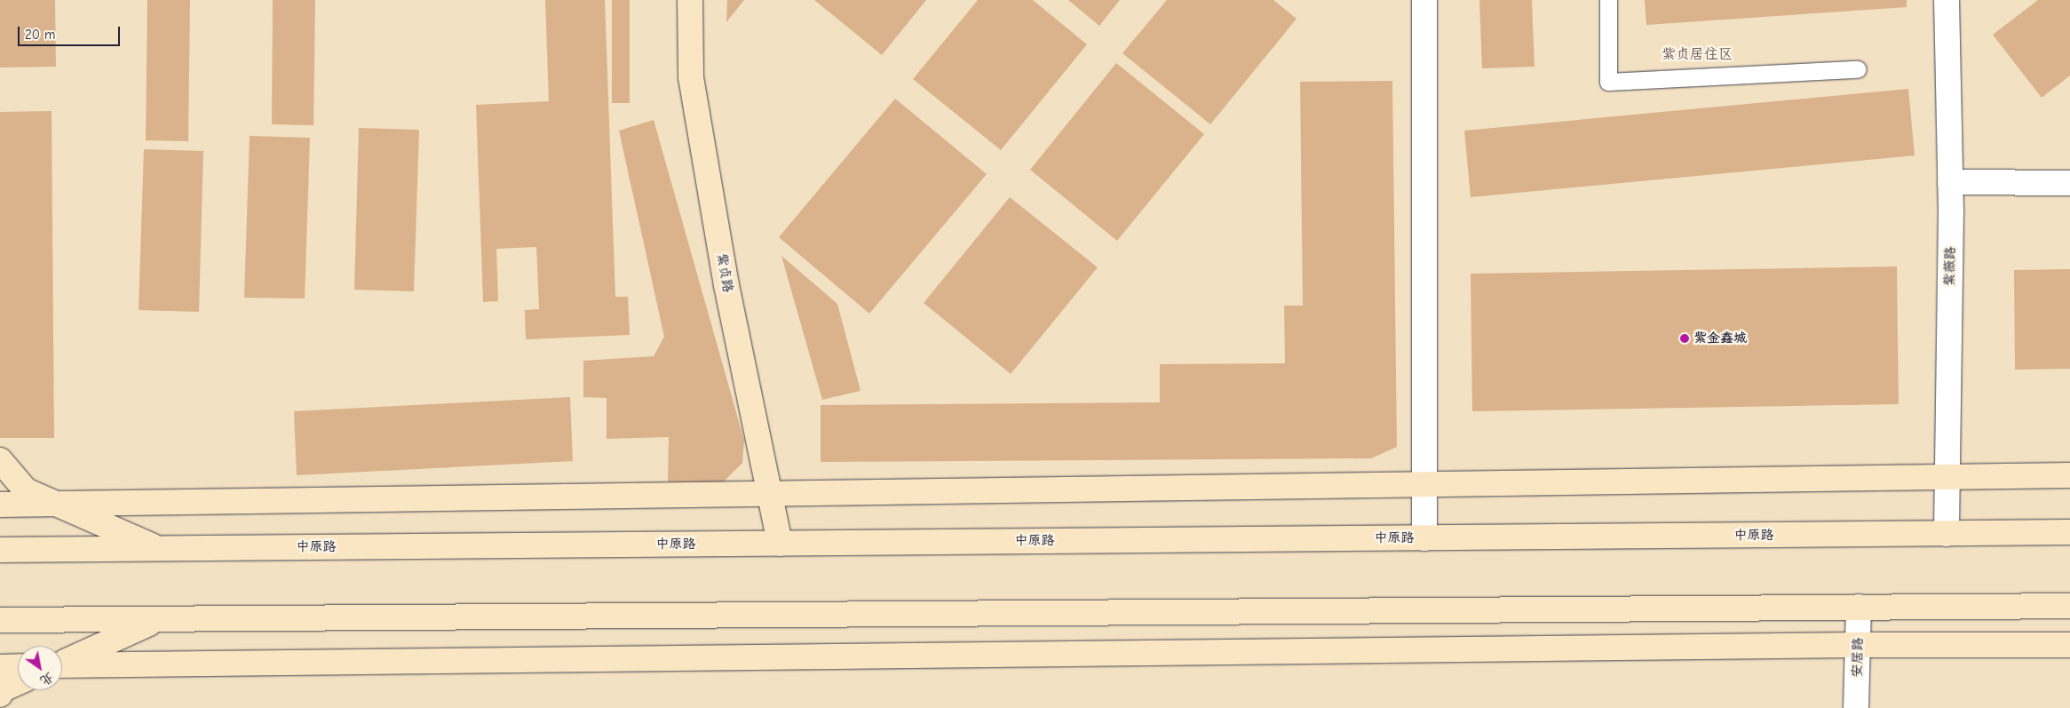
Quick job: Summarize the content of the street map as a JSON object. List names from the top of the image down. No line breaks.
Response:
{"streets":{"street":["紫薇路","紫贞路","中原路","安居路"]},"crossings":[["紫薇路","中原路"],["紫贞路","中原路"]],"districts":["紫贞居住区"],"places":["紫金鑫城"],"scale_bar":"20 m","north":"bottom right"}
